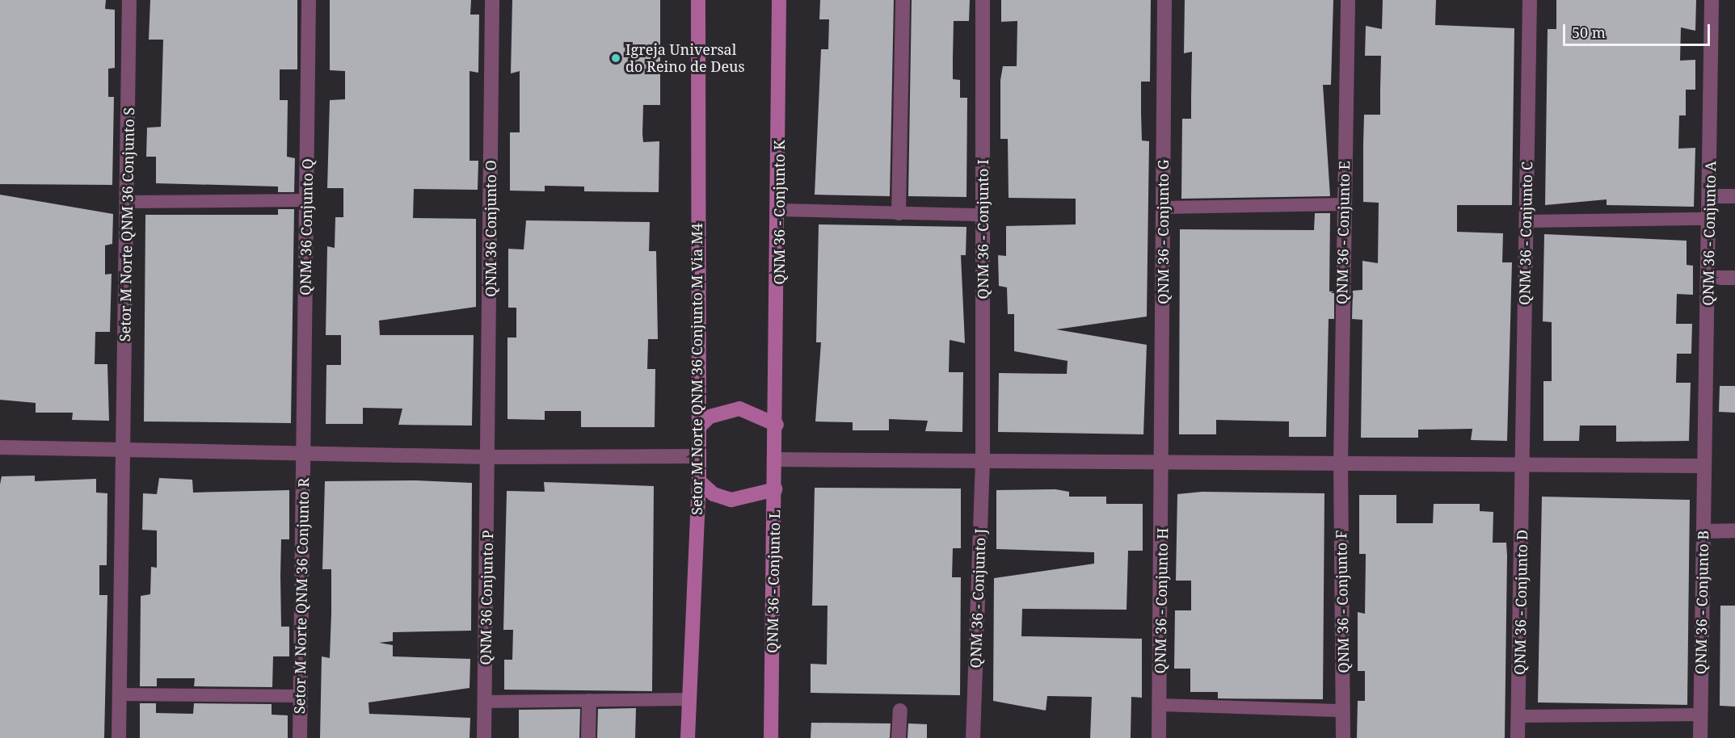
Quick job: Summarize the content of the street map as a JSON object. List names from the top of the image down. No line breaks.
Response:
{"streets":{"main road":["QNM 36 - Conjunto K","Setor M Norte QNM 36 Conjunto M Via M4","QNM 36 - Conjunto L"],"street":["Setor M Norte QNM 36 Conjunto S","QNM 36 Conjunto Q","QNM 36 Conjunto O","QNM 36 - Conjunto I","QNM 36 - Conjunto G","QNM 36 - Conjunto E","QNM 36 - Conjunto C","QNM 36 - Conjunto A","Setor M Norte QNM 36 Conjunto R","QNM 36 Conjunto P","QNM 36 - Conjunto J","QNM 36 - Conjunto H","QNM 36 - Conjunto F","QNM 36 - Conjunto D","QNM 36 - Conjunto B"]},"crossings":[["QNM 36 - Conjunto K","Setor M Norte QNM 36 Conjunto M Via M4"],["QNM 36 - Conjunto K","QNM 36 - Conjunto L"],["QNM 36 Conjunto Q","Setor M Norte QNM 36 Conjunto R"],["QNM 36 Conjunto O","QNM 36 Conjunto P"],["QNM 36 - Conjunto I","QNM 36 - Conjunto J"],["QNM 36 - Conjunto G","QNM 36 - Conjunto H"],["QNM 36 - Conjunto E","QNM 36 - Conjunto F"],["QNM 36 - Conjunto C","QNM 36 - Conjunto D"],["QNM 36 - Conjunto A","QNM 36 - Conjunto B"],["Setor M Norte QNM 36 Conjunto M Via M4","QNM 36 - Conjunto L"]],"places":["Igreja Universal do Reino de Deus"],"scale_bar":"50 m"}
